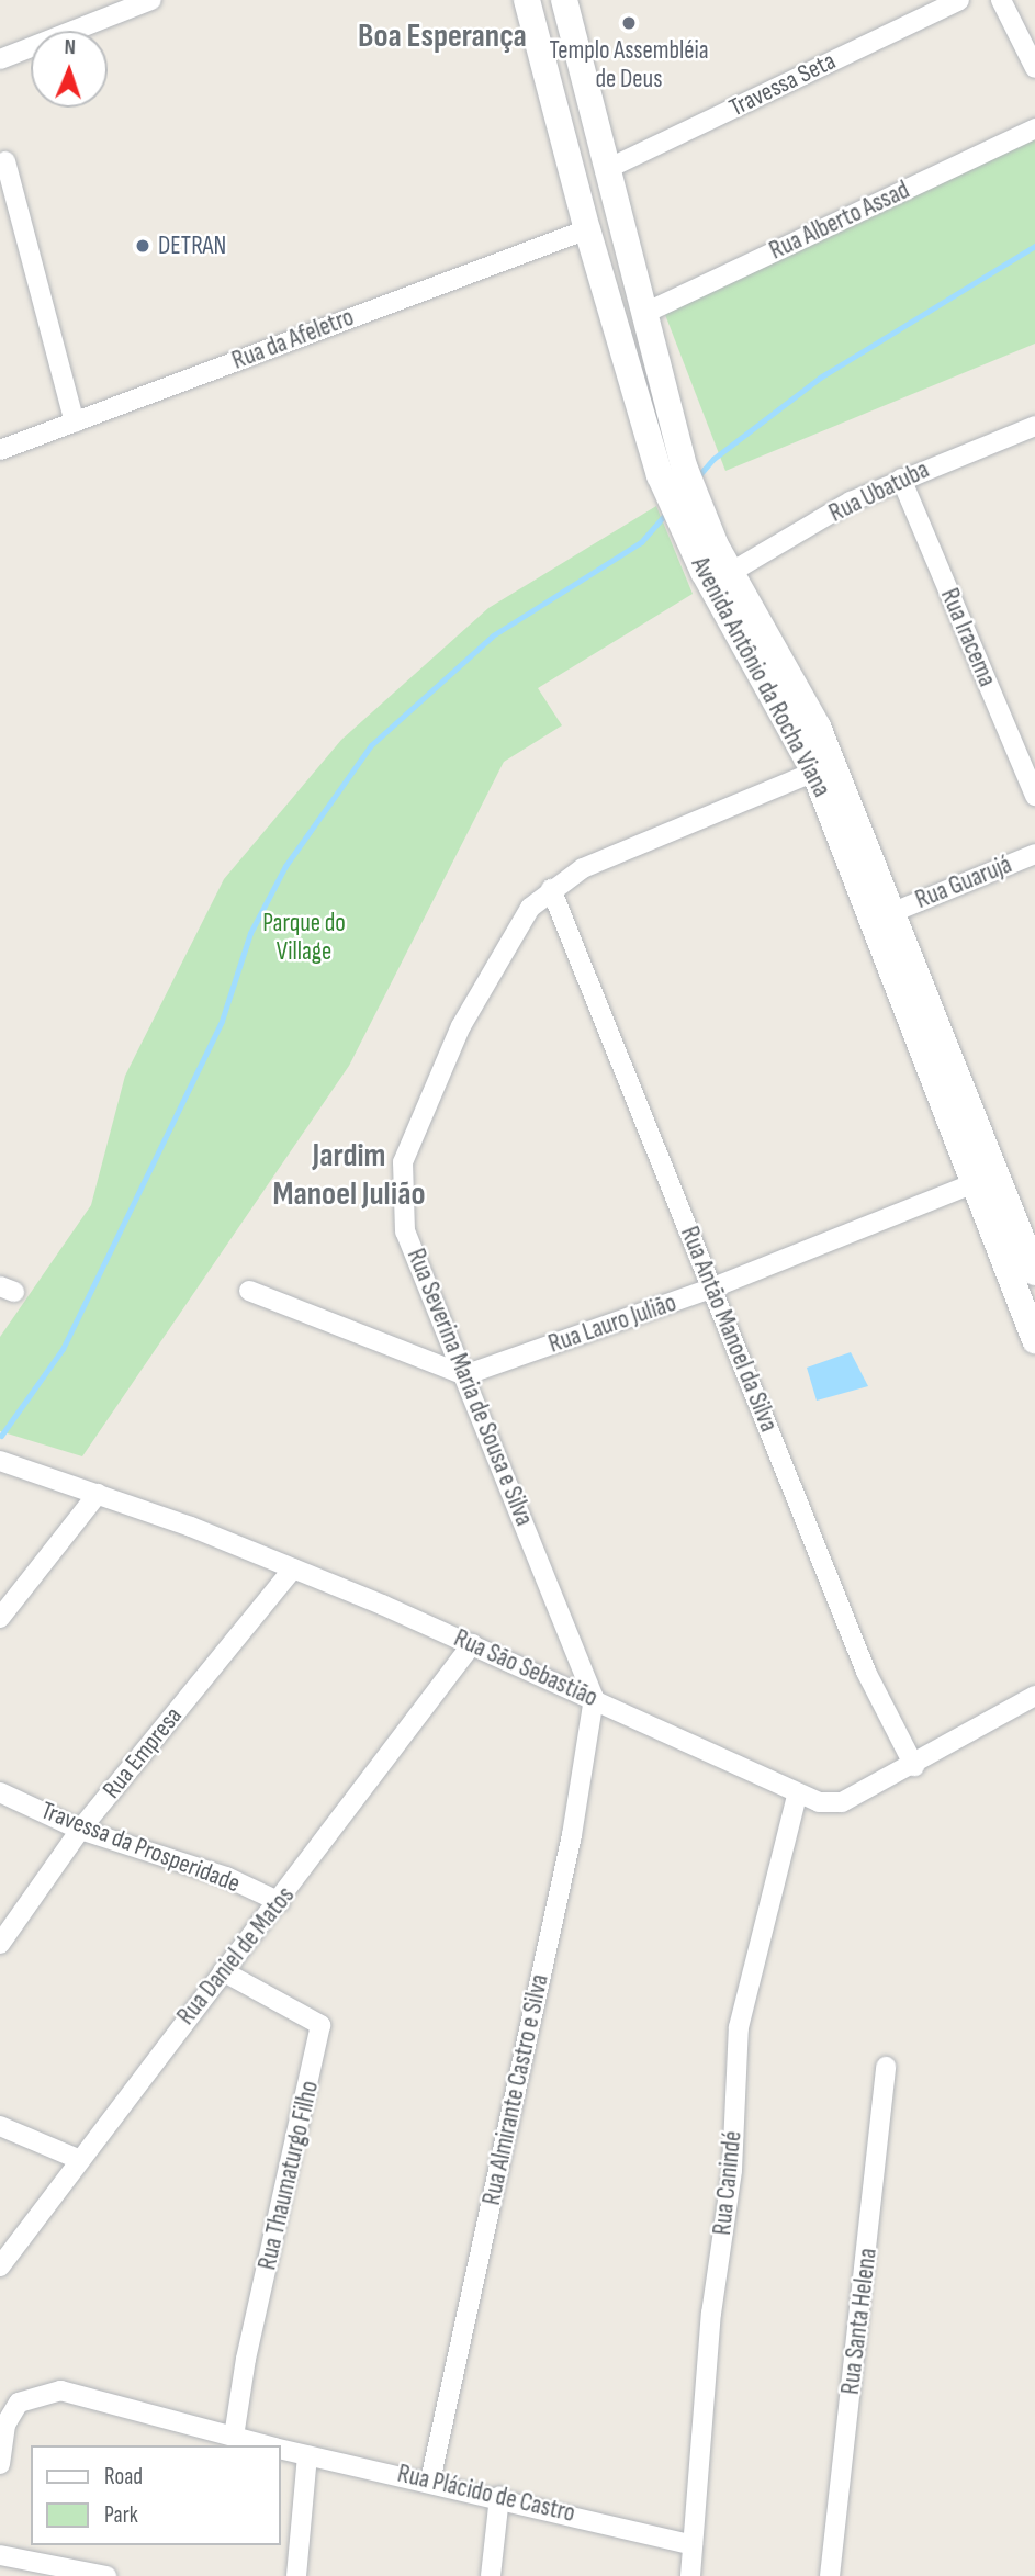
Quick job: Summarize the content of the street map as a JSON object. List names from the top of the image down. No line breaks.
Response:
{"streets":{"main road":["Avenida Antônio da Rocha Viana"],"street":["Travessa Seta","Rua Alberto Assad","Rua da Afeletro","Rua Ubatuba","Rua Iracema","Rua Guarujá","Rua Lauro Julião","Rua Antão Manoel da Silva","Rua Severina Maria de Sousa e Silva","Rua São Sebastião","Rua Empresa","Travessa da Prosperidade","Rua Daniel de Matos","Rua Almirante Castro e Silva","Rua Thaumaturgo Filho","Rua Canindé","Rua Santa Helena","Rua Plácido de Castro"]},"crossings":[["Travessa Seta","Avenida Antônio da Rocha Viana"],["Rua Alberto Assad","Avenida Antônio da Rocha Viana"],["Rua da Afeletro","Avenida Antônio da Rocha Viana"],["Rua Ubatuba","Rua Iracema"],["Rua Ubatuba","Avenida Antônio da Rocha Viana"],["Avenida Antônio da Rocha Viana","Rua Guarujá"],["Avenida Antônio da Rocha Viana","Rua Lauro Julião"],["Avenida Antônio da Rocha Viana","Rua Severina Maria de Sousa e Silva"],["Rua Lauro Julião","Rua Antão Manoel da Silva"],["Rua Lauro Julião","Rua Severina Maria de Sousa e Silva"],["Rua Antão Manoel da Silva","Rua Severina Maria de Sousa e Silva"],["Rua Antão Manoel da Silva","Rua São Sebastião"],["Rua Severina Maria de Sousa e Silva","Rua São Sebastião"],["Rua Severina Maria de Sousa e Silva","Rua Almirante Castro e Silva"],["Rua São Sebastião","Rua Empresa"],["Rua São Sebastião","Rua Daniel de Matos"],["Rua São Sebastião","Rua Almirante Castro e Silva"],["Rua São Sebastião","Rua Canindé"],["Rua Empresa","Travessa da Prosperidade"],["Travessa da Prosperidade","Rua Daniel de Matos"],["Rua Daniel de Matos","Rua Thaumaturgo Filho"],["Rua Almirante Castro e Silva","Rua Plácido de Castro"],["Rua Thaumaturgo Filho","Rua Plácido de Castro"],["Rua Canindé","Rua Plácido de Castro"]],"districts":["Boa Esperança","Jardim Manoel Julião"],"parks":["Parque do Village"],"places":["Templo Assembléia de Deus","DETRAN"],"legend":["Road","Park"],"north":"top"}
